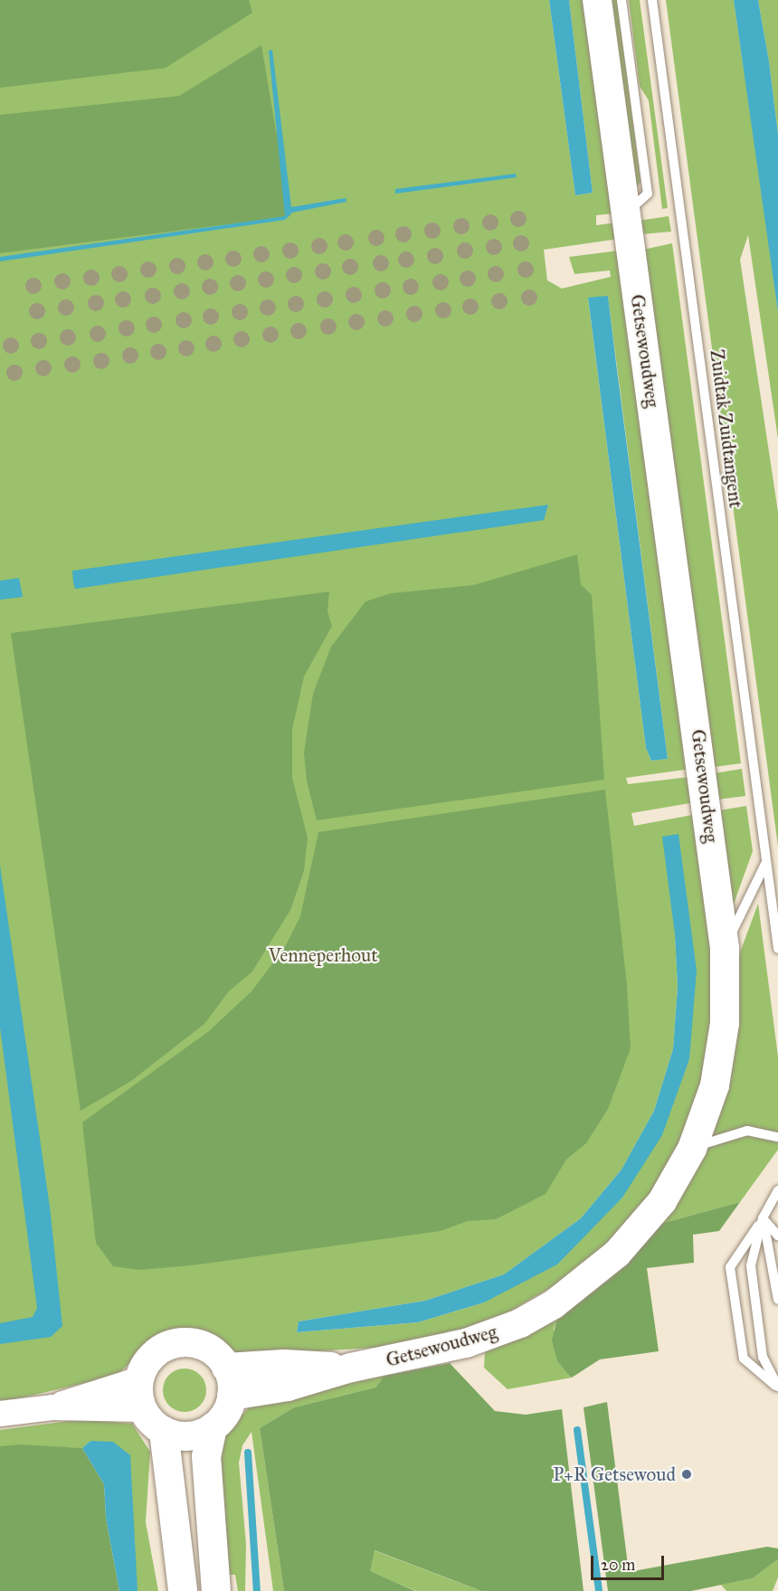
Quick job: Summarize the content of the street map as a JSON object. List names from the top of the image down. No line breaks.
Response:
{"streets":{"main road":["Getsewoudweg"],"lane":["Zuidtak Zuidtangent"]},"parks":["Venneperhout"],"places":["P+R Getsewoud"],"scale_bar":"20 m"}
